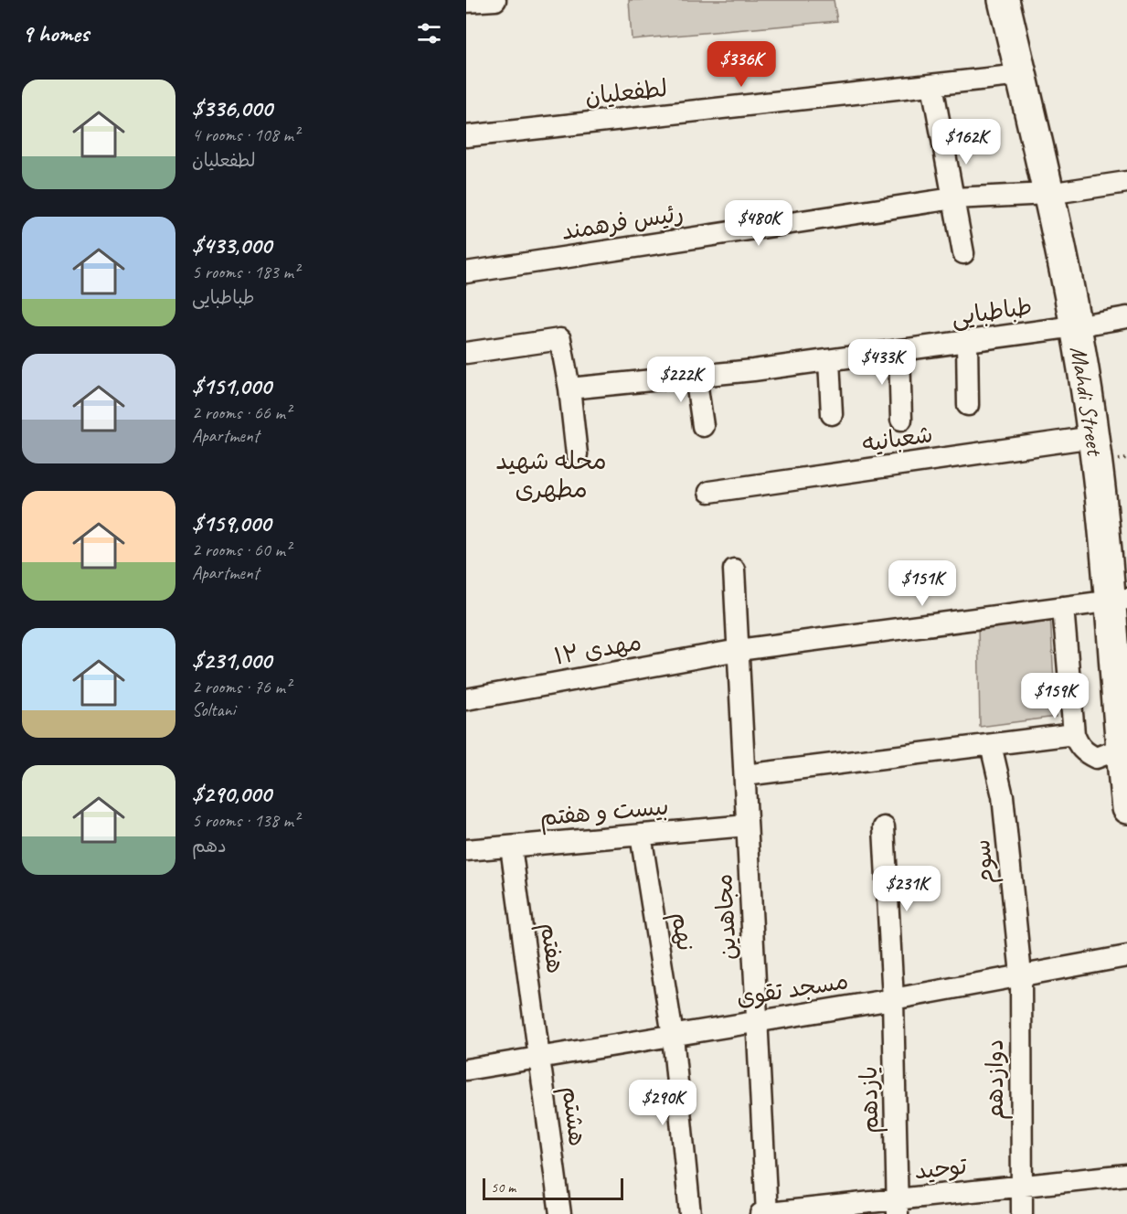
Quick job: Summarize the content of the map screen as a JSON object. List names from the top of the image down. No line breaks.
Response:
{"streets":{"main road":["Mahdi Street"],"street":["لطفعلیان","رئیس فرهمند","طباطبایی","شعبانیه","مهدی ۱۲","بیست و هفتم","سوم","مجاهدین","نهم","هفتم","مسجد تقوی","دوازدهم","یازدهم","هشتم","توحید"]},"crossings":[["لطفعلیان","Mahdi Street"],["رئیس فرهمند","Mahdi Street"],["طباطبایی","Mahdi Street"],["Mahdi Street","شعبانیه"],["Mahdi Street","مهدی ۱۲"],["مهدی ۱۲","مجاهدین"],["بیست و هفتم","مجاهدین"],["بیست و هفتم","نهم"],["بیست و هفتم","هفتم"],["سوم","مسجد تقوی"],["سوم","دوازدهم"],["مجاهدین","مسجد تقوی"],["مجاهدین","توحید"],["نهم","مسجد تقوی"],["هفتم","مسجد تقوی"],["هفتم","هشتم"],["مسجد تقوی","دوازدهم"],["مسجد تقوی","یازدهم"],["مسجد تقوی","هشتم"],["دوازدهم","توحید"],["یازدهم","توحید"]],"districts":["محله شهید مطهری"],"scale_bar":"50 m","page":{"heading":"9 homes","price":["$336K","$162K","$480K","$433K","$222K","$151K","$159K","$231K","$290K"],"list":[{"name":"$336,000","note":"4 rooms · 108 m² · لطفعلیان"},{"name":"$433,000","note":"5 rooms · 183 m² · طباطبایی"},{"name":"$151,000","note":"2 rooms · 66 m² · Apartment"},{"name":"$159,000","note":"2 rooms · 60 m² · Apartment"},{"name":"$231,000","note":"2 rooms · 76 m² · Soltani"},{"name":"$290,000","note":"5 rooms · 138 m² · دهم"}],"scale":"50 m"}}
